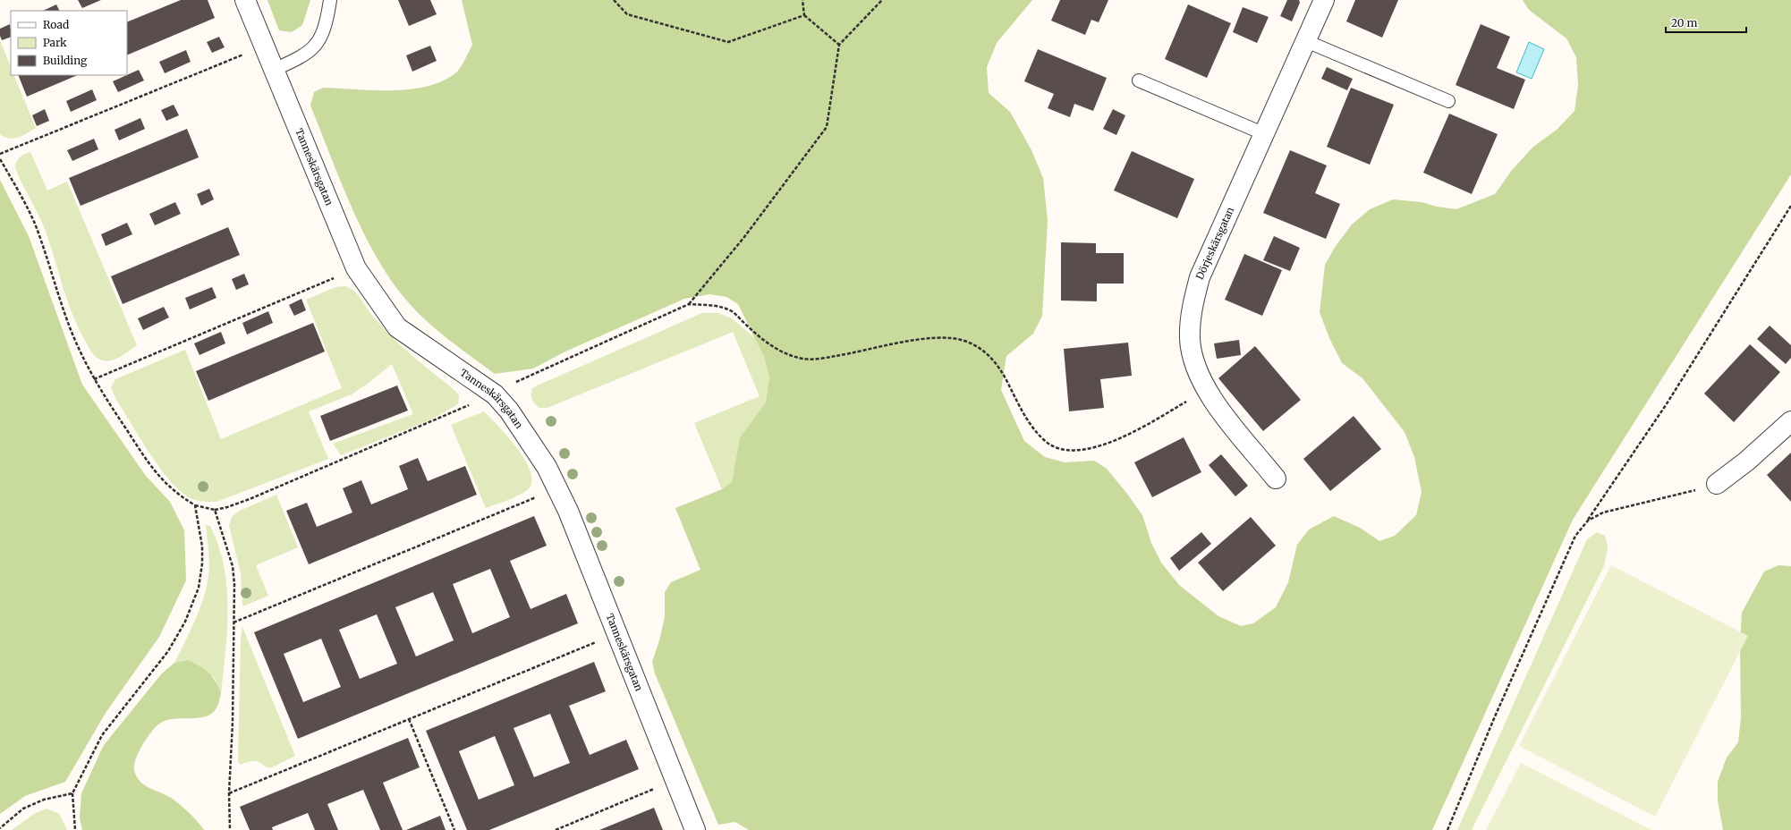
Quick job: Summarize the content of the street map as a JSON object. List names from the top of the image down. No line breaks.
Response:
{"streets":{"street":["Tanneskärsgatan","Dörjeskärsgatan"]},"legend":["Road","Park","Building"],"scale_bar":"20 m"}
